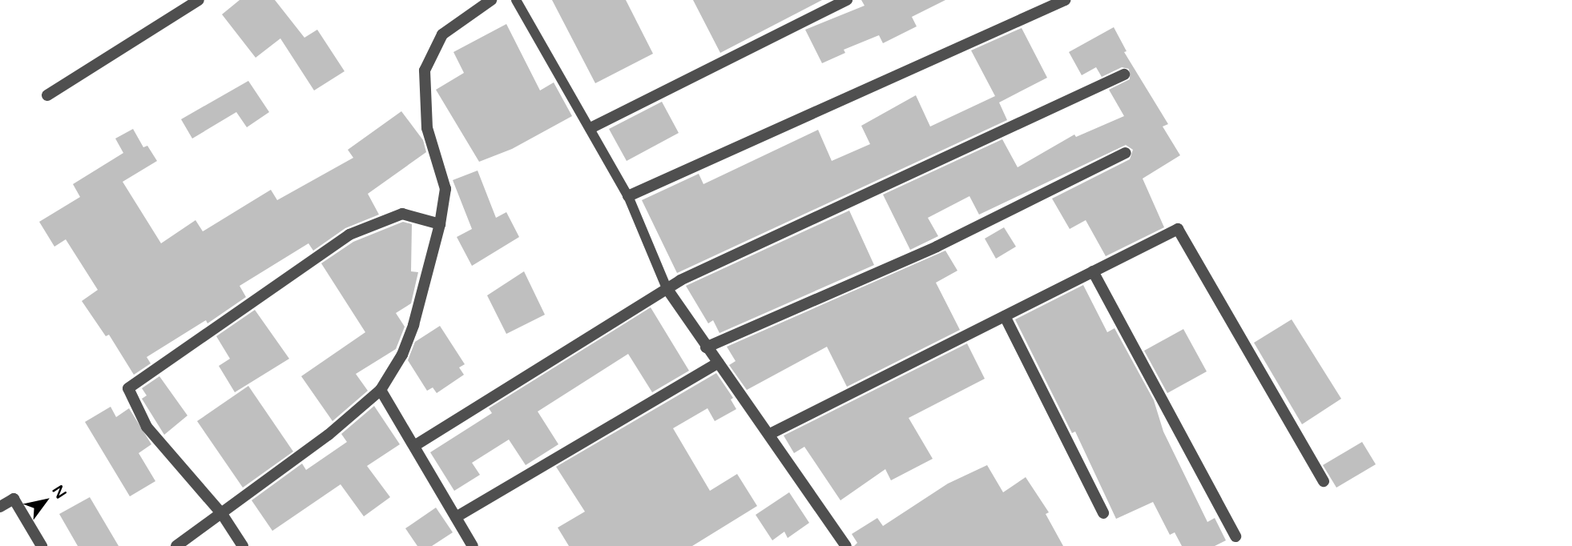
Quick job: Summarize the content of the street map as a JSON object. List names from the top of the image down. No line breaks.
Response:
{"north":"top right"}
